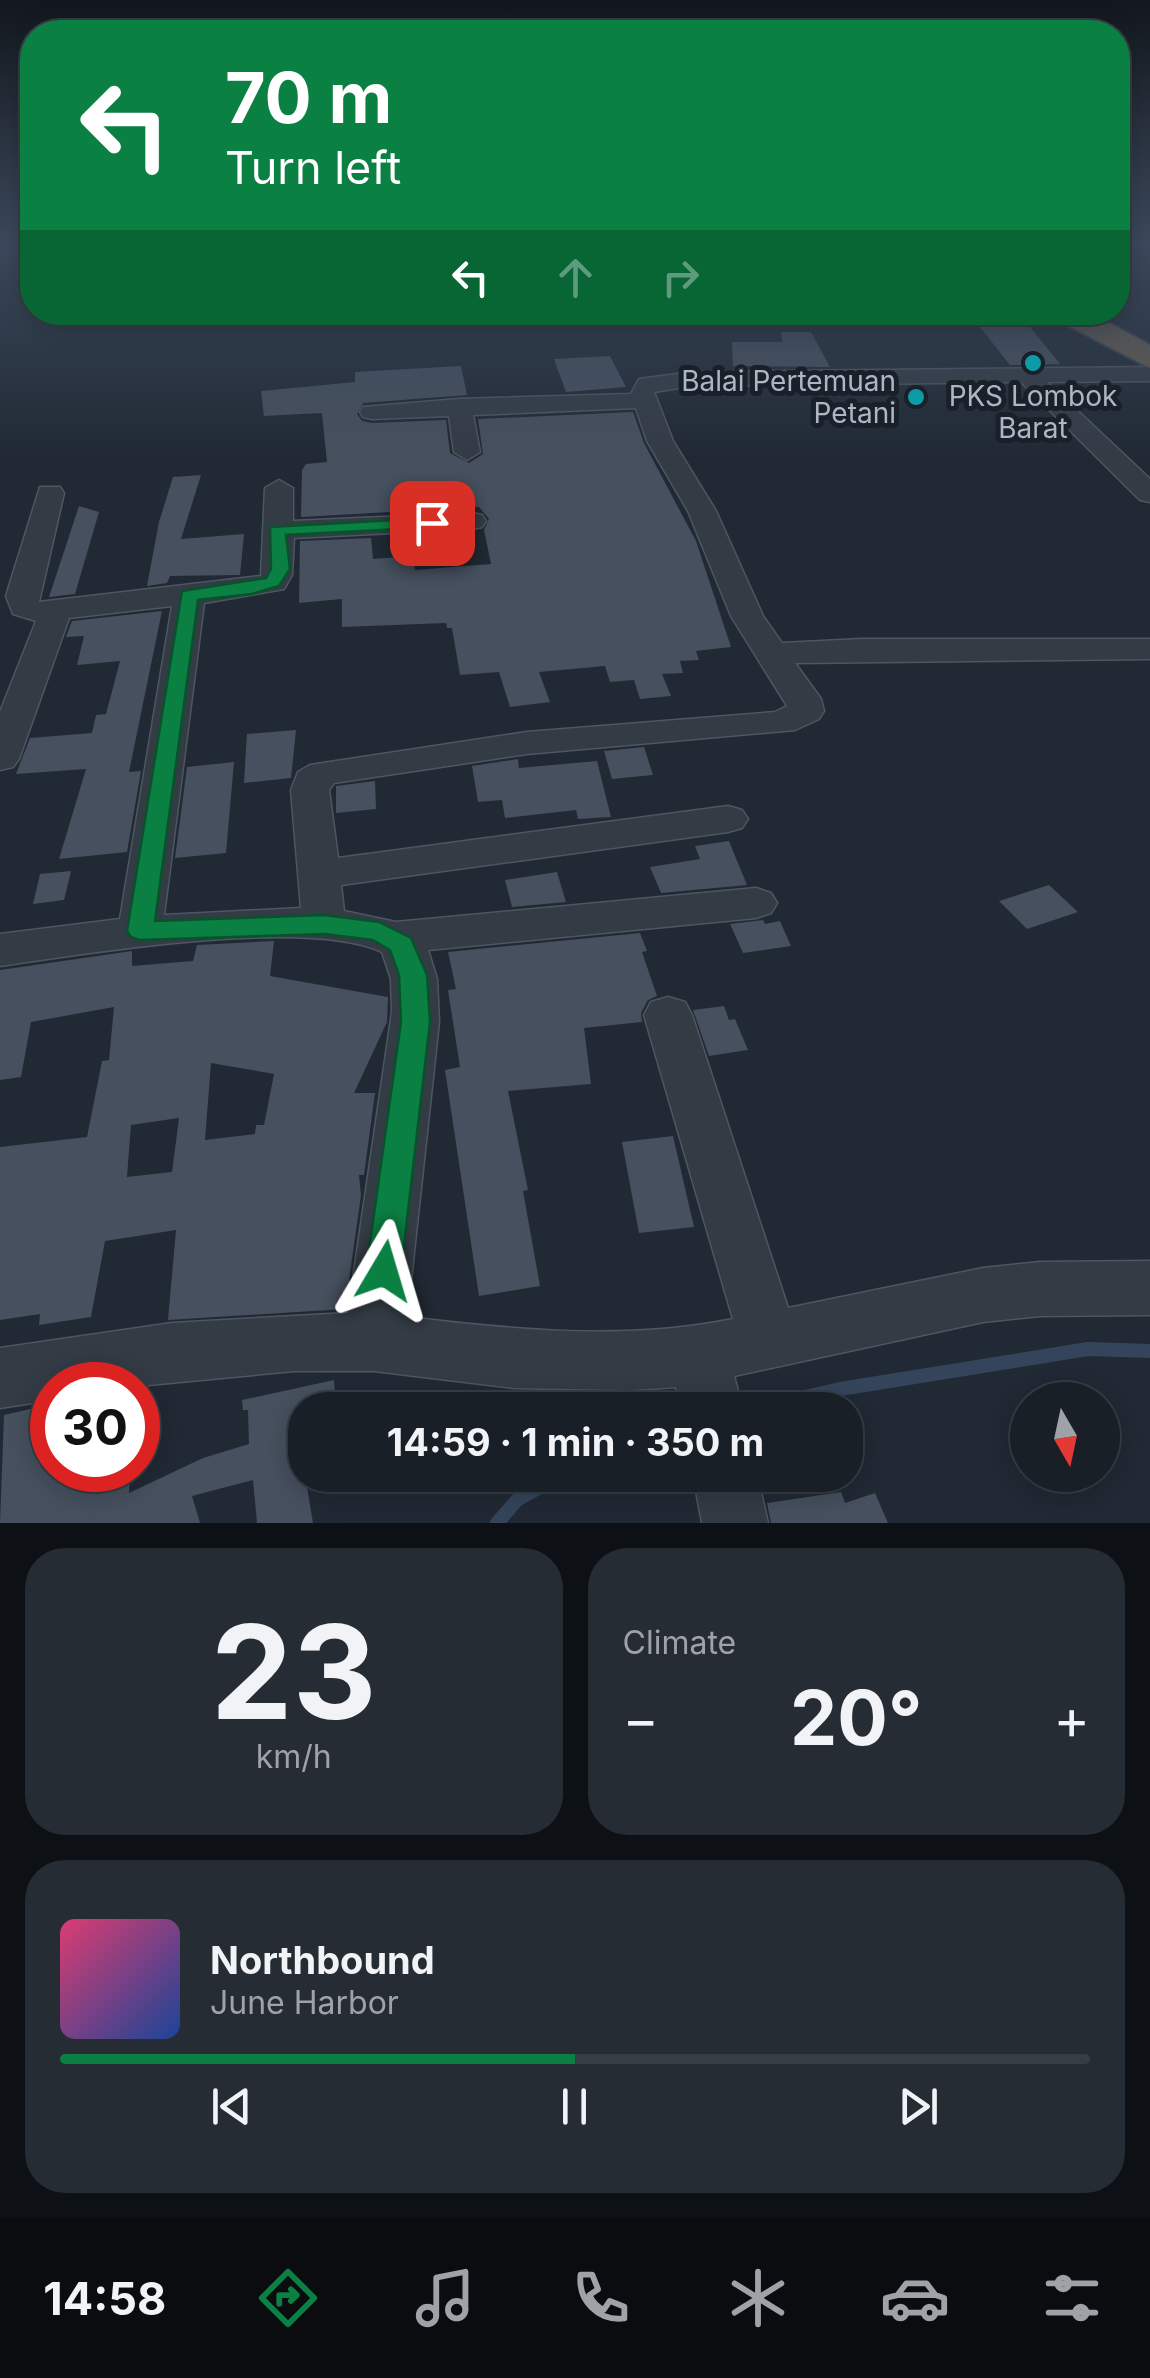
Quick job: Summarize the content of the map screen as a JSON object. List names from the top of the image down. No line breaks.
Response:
{"places":["PKS Lombok Barat","Balai Pertemuan Petani"],"north":"bottom","page":{"turn":["70 m","Turn left"],"limit":"30","trip":"14:59 · 1 min · 350 m","tile":[["23","km/h"],"Climate"],"heat":["−","20°","+"],"song":["Northbound","June Harbor"],"tabs":"14:58"}}
